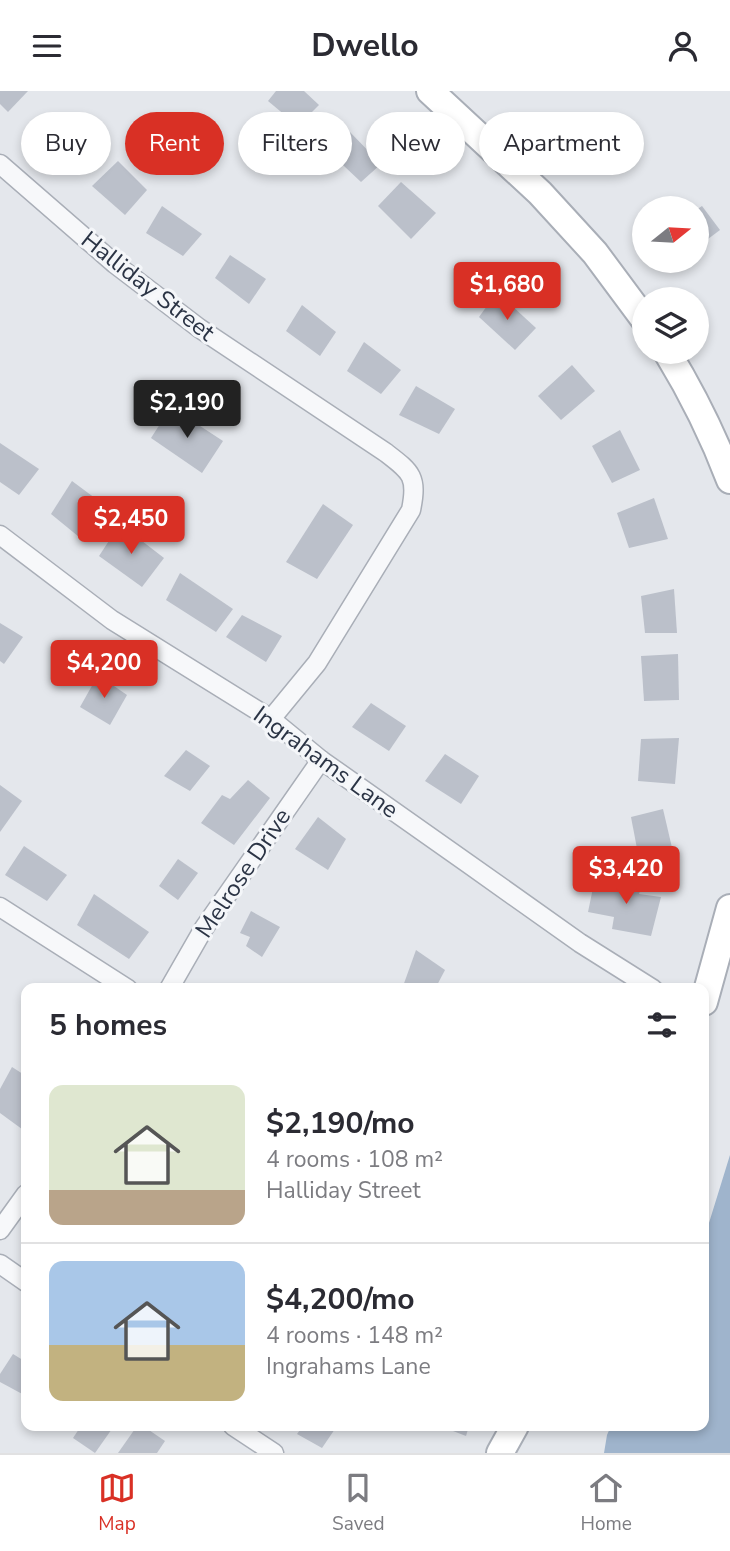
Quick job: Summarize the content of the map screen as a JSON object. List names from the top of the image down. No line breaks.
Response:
{"streets":{"street":["Halliday Street","Ingrahams Lane","Melrose Drive"]},"crossings":[["Halliday Street","Ingrahams Lane"],["Ingrahams Lane","Melrose Drive"]],"north":"right","page":{"header":"Dwello","chip":["Buy","Rent","Filters","New","Apartment"],"price":["$1,680","$2,190","$2,450","$4,200","$3,420"],"heading":"5 homes","list":[{"name":"$2,190/mo","note":"4 rooms · 108 m² · Halliday Street"},{"name":"$4,200/mo","note":"4 rooms · 148 m² · Ingrahams Lane"}],"tabs":["Map","Saved","Home"]}}
